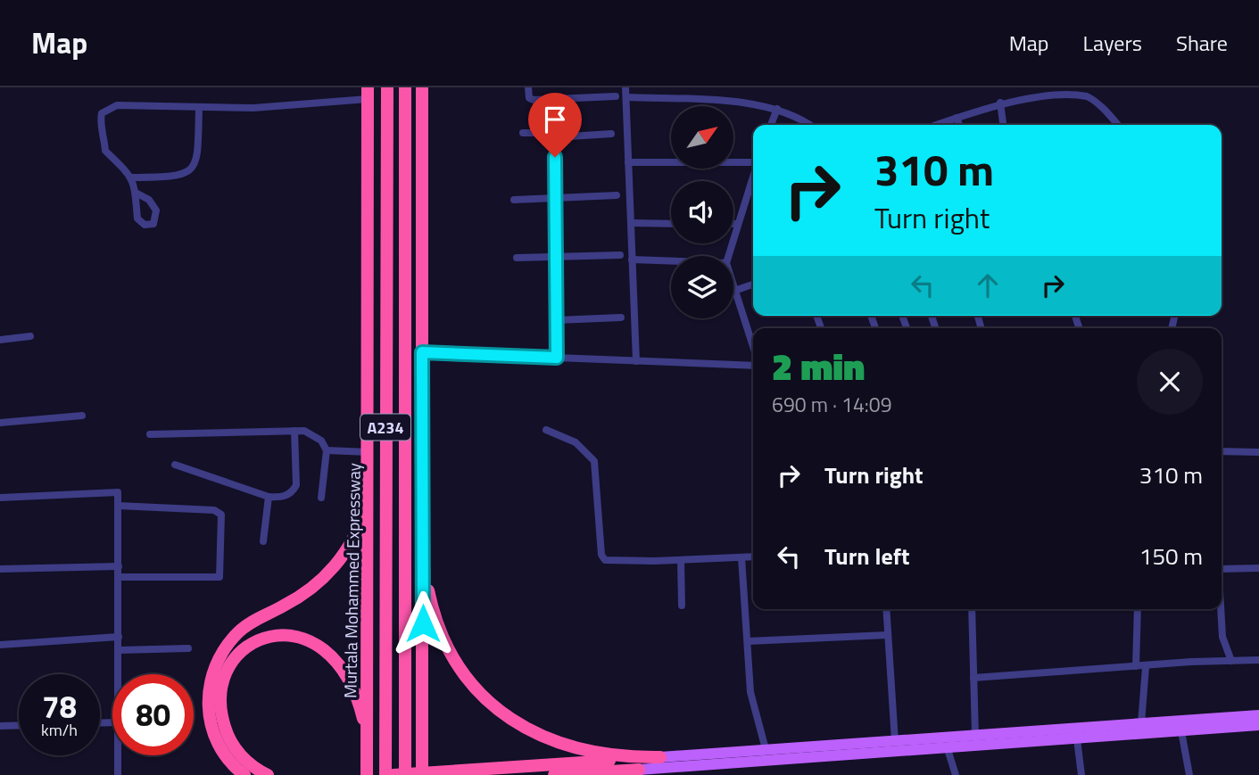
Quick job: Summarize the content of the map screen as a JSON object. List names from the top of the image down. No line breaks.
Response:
{"streets":{"highway":["A234","Murtala Mohammed Expressway"]},"north":"top right","page":{"header":"Map","nav":["Map","Layers","Share"],"turn":["310 m","Turn right"],"heading":["2 min","690 m · 14:09"],"list":[{"name":"Turn right","value":"310 m"},{"name":"Turn left","value":"150 m"}],"speed":"78 km/h","limit":"80"}}
